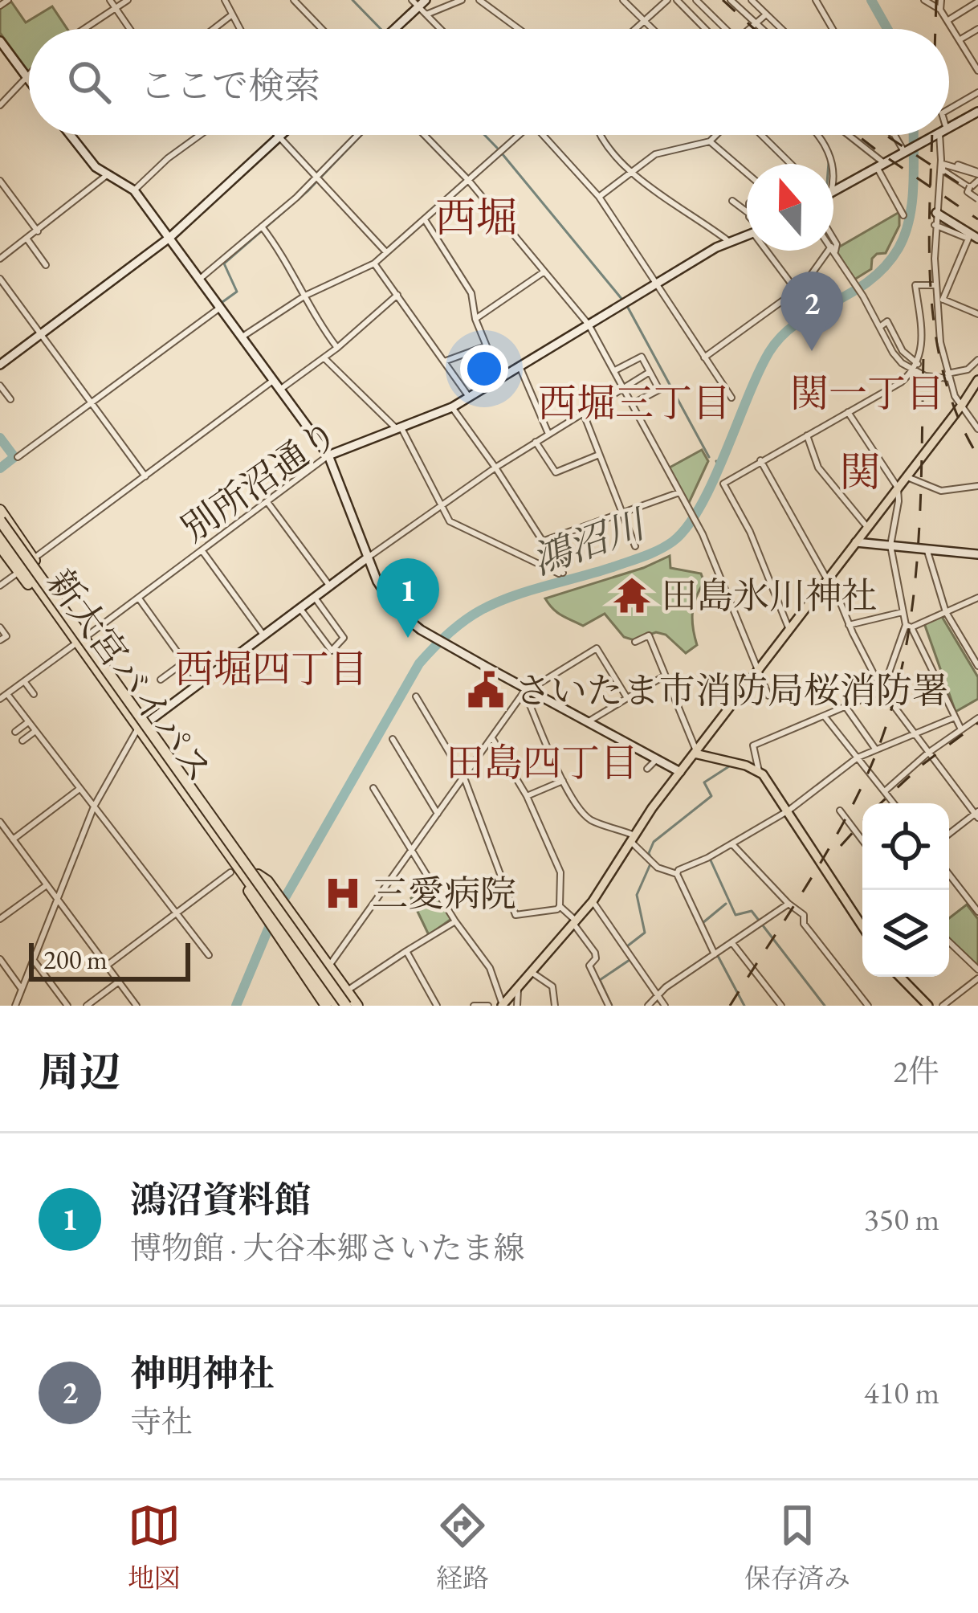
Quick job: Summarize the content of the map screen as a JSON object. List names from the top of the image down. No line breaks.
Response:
{"streets":{"highway":["新大宮バイパス"],"street":["別所沼通り"]},"crossings":[["別所沼通り","新大宮バイパス"]],"districts":["西堀","関一丁目","西堀三丁目","関","西堀四丁目","田島四丁目"],"water":["鴻沼川"],"places":{"temple":["田島氷川神社"],"public building":["さいたま市消防局桜消防署"],"hospital":["三愛病院"]},"scale_bar":"200 m","north":"top","page":{"search":"ここで検索","pins":["2","1"],"scale":"200 m","heading":["周辺","2件"],"list":[{"mark":"1","name":"鴻沼資料館","note":"博物館 · 大谷本郷さいたま線","value":"350 m"},{"mark":"2","name":"神明神社","note":"寺社","value":"410 m"}],"nav":["地図","経路","保存済み"]}}
